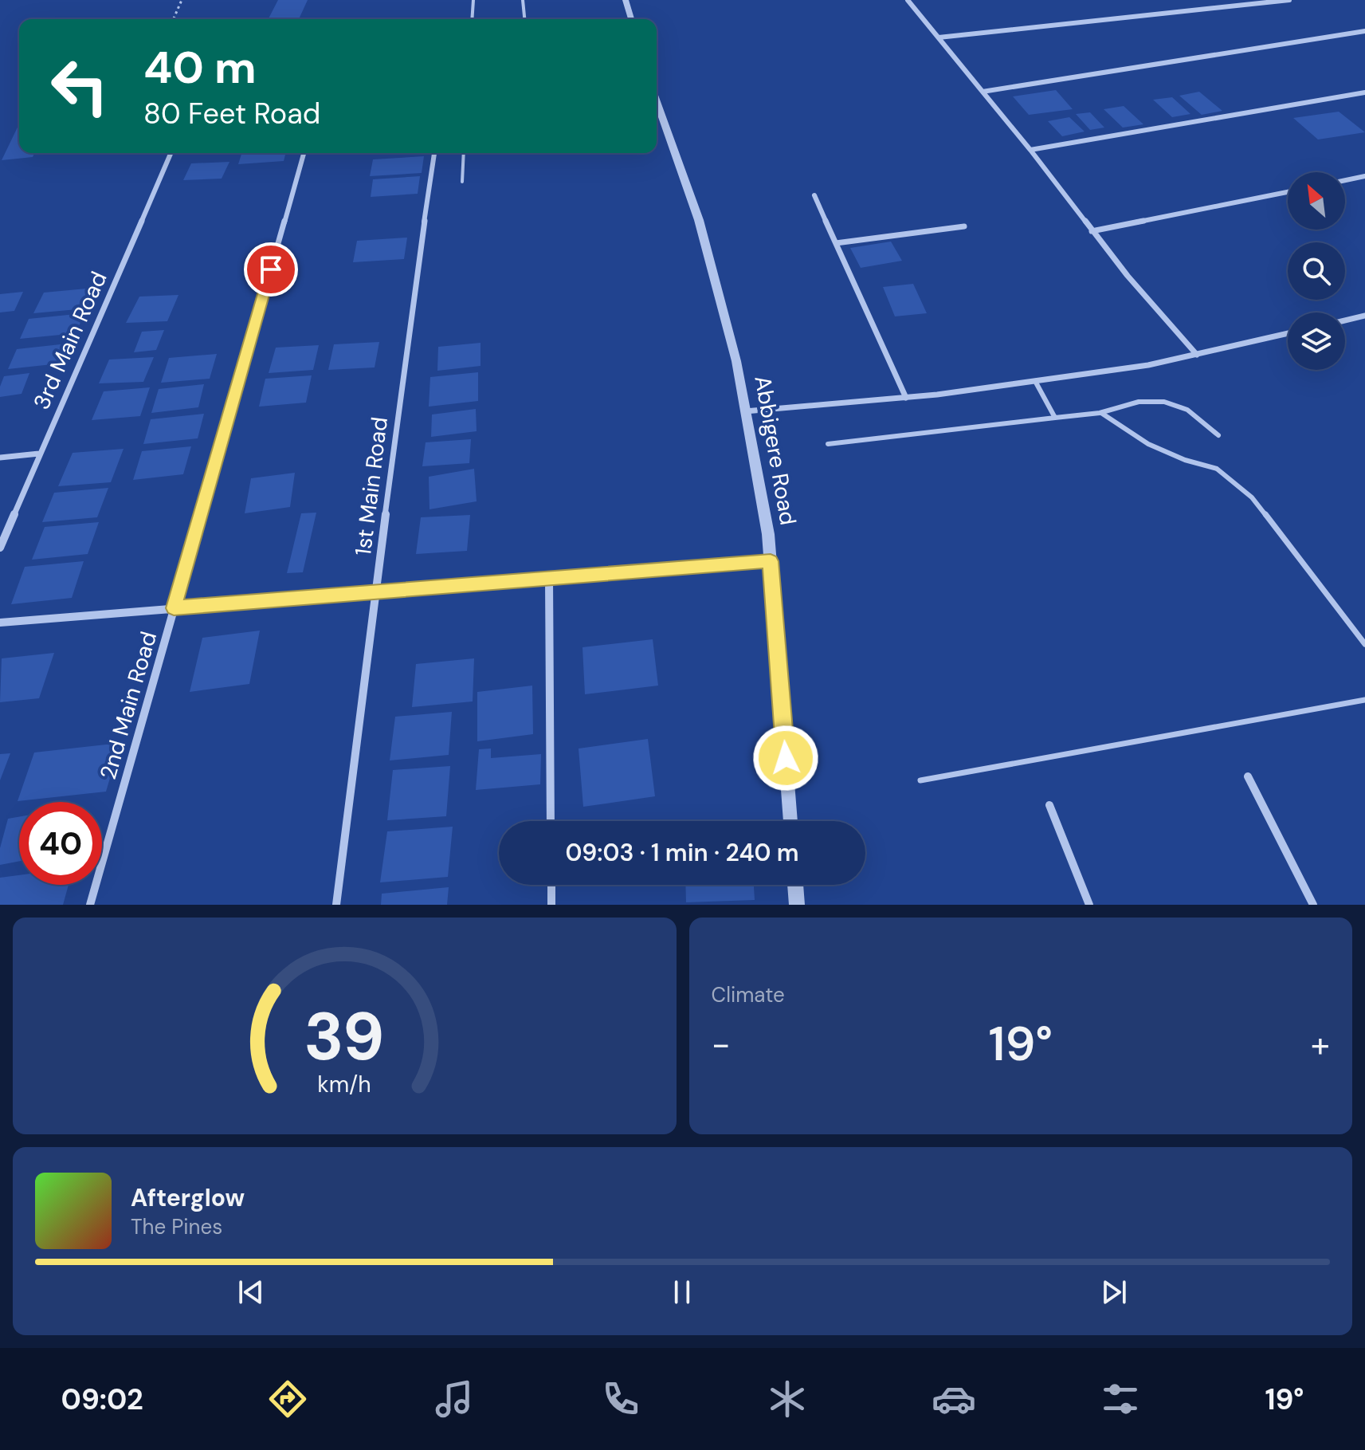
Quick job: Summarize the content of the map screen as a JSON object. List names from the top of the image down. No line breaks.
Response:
{"streets":{"street":["3rd Main Road","Abbigere Road","1st Main Road","2nd Main Road"]},"north":"top left","page":{"turn":["40 m","80 Feet Road"],"limit":"40","trip":"09:03 · 1 min · 240 m","tile":"Climate","heat":["−","19°","+"],"song":["Afterglow","The Pines"],"tabs":["09:02","19°"],"gauge":["39","km/h"]}}
